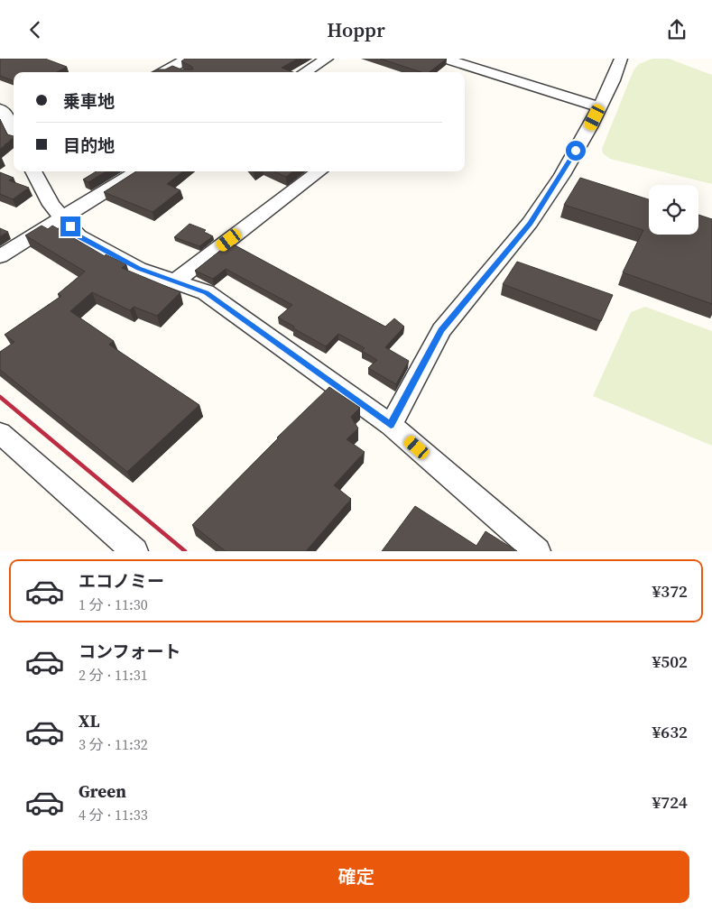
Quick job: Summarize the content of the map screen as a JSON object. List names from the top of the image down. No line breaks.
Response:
{"page":{"header":"Hoppr","banner":["乗車地","目的地"],"list":[{"name":"エコノミー","note":"1 分 · 11:30","value":"¥372"},{"name":"コンフォート","note":"2 分 · 11:31","value":"¥502"},{"name":"XL","note":"3 分 · 11:32","value":"¥632"},{"name":"Green","note":"4 分 · 11:33","value":"¥724"}],"buttons":"確定"}}
